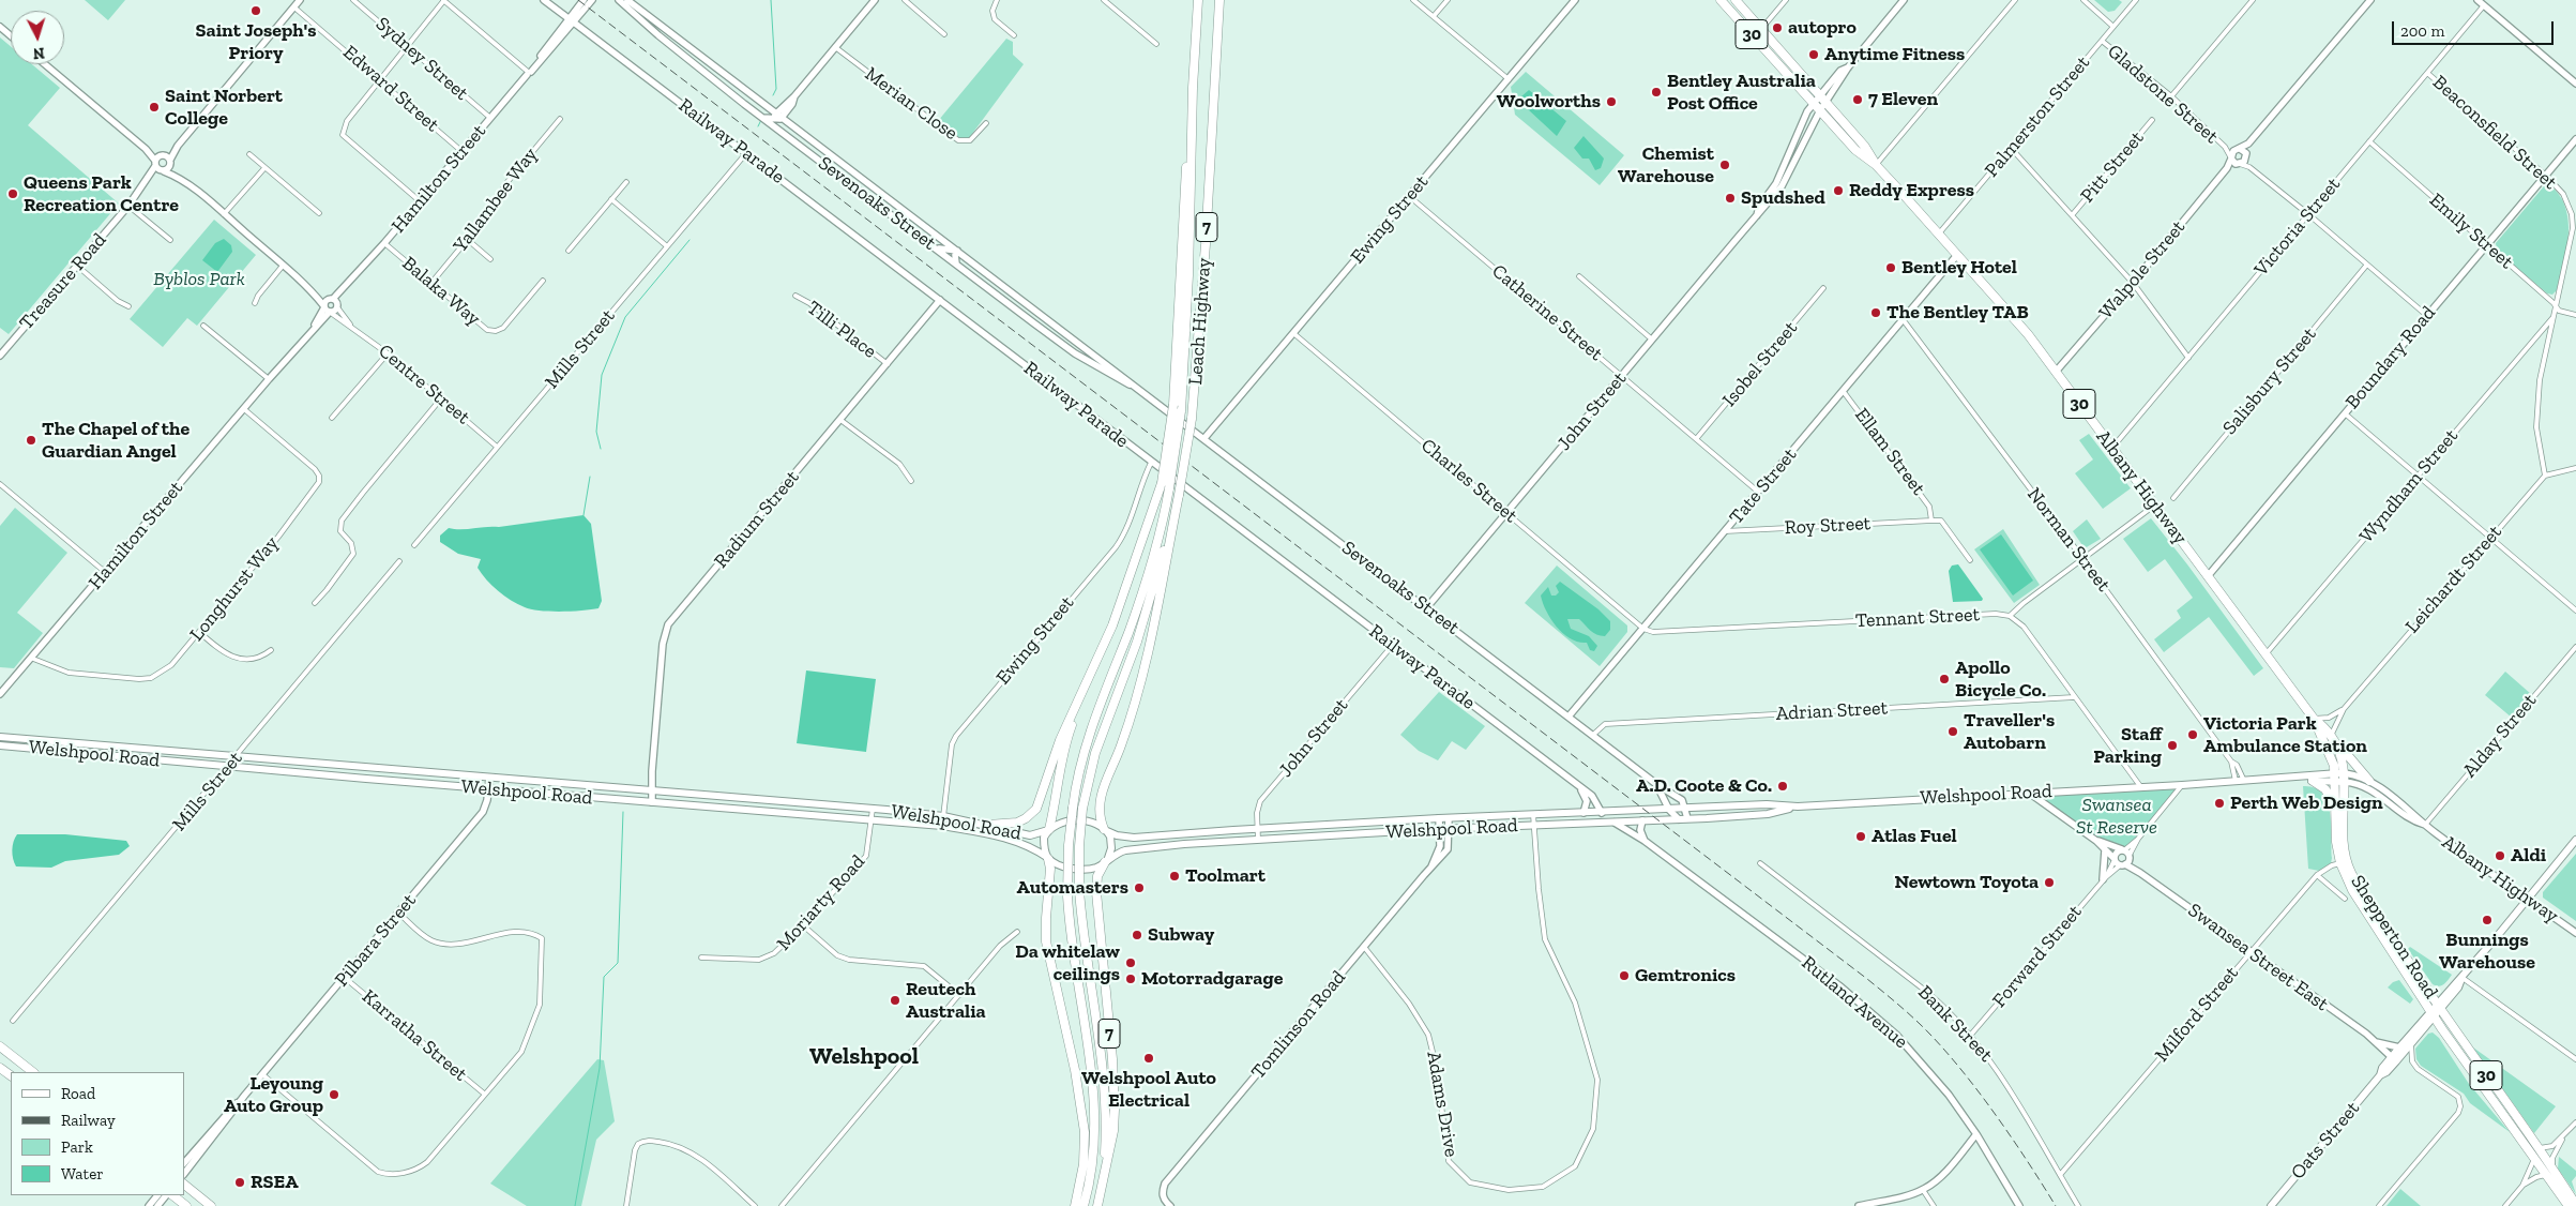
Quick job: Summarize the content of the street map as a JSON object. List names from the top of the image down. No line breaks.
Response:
{"streets":{"highway":["30","7","Leach Highway","Albany Highway","Shepperton Road"],"main road":["Welshpool Road","Oats Street"],"street":["Sydney Street","Edward Street","Gladstone Street","Merian Close","Palmerston Street","Beaconsfield Street","Railway Parade","Pitt Street","Hamilton Street","Yallambee Way","Sevenoaks Street","Ewing Street","Victoria Street","Emily Street","Walpole Street","Treasure Road","Balaka Way","Catherine Street","Tilli Place","Mills Street","Boundary Road","Isobel Street","Salisbury Street","Centre Street","John Street","Ellam Street","Charles Street","Tate Street","Wyndham Street","Radium Street","Roy Street","Norman Street","Leichardt Street","Longhurst Way","Tennant Street","Adrian Street","Alday Street","Moriarty Road","Pilbara Street","Forward Street","Swansea Street East","Rutland Avenue","Milford Street","Bank Street","Tomlinson Road","Karratha Street","Adams Drive"]},"crossings":[["Sydney Street","Hamilton Street"],["Edward Street","Hamilton Street"],["Edward Street","Treasure Road"],["Gladstone Street","Palmerston Street"],["Gladstone Street","Walpole Street"],["Palmerston Street","Albany Highway"],["Beaconsfield Street","Victoria Street"],["Beaconsfield Street","Emily Street"],["Beaconsfield Street","Boundary Road"],["Beaconsfield Street","Wyndham Street"],["Beaconsfield Street","Leichardt Street"],["Railway Parade","Hamilton Street"],["Railway Parade","Ewing Street"],["Railway Parade","Mills Street"],["Railway Parade","John Street"],["Railway Parade","Radium Street"],["Railway Parade","Welshpool Road"],["Hamilton Street","Balaka Way"],["Hamilton Street","Centre Street"],["Hamilton Street","Longhurst Way"],["Yallambee Way","Balaka Way"],["Sevenoaks Street","Ewing Street"],["Sevenoaks Street","John Street"],["Sevenoaks Street","Tate Street"],["Sevenoaks Street","Adrian Street"],["Sevenoaks Street","Welshpool Road"],["Ewing Street","Catherine Street"],["Ewing Street","Charles Street"],["Ewing Street","Welshpool Road"],["7","Leach Highway"],["7","Welshpool Road"],["Victoria Street","Emily Street"],["Victoria Street","Albany Highway"],["Emily Street","Boundary Road"],["Walpole Street","Albany Highway"],["Treasure Road","Centre Street"],["Catherine Street","Isobel Street"],["Catherine Street","John Street"],["Catherine Street","Tate Street"],["Tilli Place","Radium Street"],["Mills Street","Centre Street"],["Mills Street","Welshpool Road"],["Boundary Road","Albany Highway"],["John Street","Charles Street"],["John Street","Albany Highway"],["John Street","Welshpool Road"],["Ellam Street","Tate Street"],["Ellam Street","Roy Street"],["Charles Street","Tate Street"],["Charles Street","Tennant Street"],["Tate Street","Albany Highway"],["Tate Street","Roy Street"],["Tate Street","Norman Street"],["Tate Street","Tennant Street"],["Wyndham Street","Albany Highway"],["Albany Highway","Alday Street"],["Albany Highway","Welshpool Road"],["Albany Highway","Shepperton Road"],["Albany Highway","Oats Street"],["Radium Street","Welshpool Road"],["Norman Street","Welshpool Road"],["Leichardt Street","Shepperton Road"],["Welshpool Road","Moriarty Road"],["Welshpool Road","Shepperton Road"],["Welshpool Road","Pilbara Street"],["Welshpool Road","Swansea Street East"],["Welshpool Road","Rutland Avenue"],["Welshpool Road","Tomlinson Road"],["Welshpool Road","Adams Drive"],["Shepperton Road","Milford Street"],["Shepperton Road","Oats Street"],["Pilbara Street","Karratha Street"],["Forward Street","Swansea Street East"],["Forward Street","Bank Street"],["Swansea Street East","Milford Street"],["Swansea Street East","Oats Street"],["Milford Street","Bank Street"],["Tomlinson Road","Adams Drive"]],"districts":["Welshpool"],"parks":["Byblos Park","Swansea St Reserve"],"places":["Saint Joseph's Priory","autopro","Anytime Fitness","Bentley Australia Post Office","7 Eleven","Woolworths","Saint Norbert College","Chemist Warehouse","Reddy Express","Queens Park Recreation Centre","Spudshed","Bentley Hotel","The Bentley TAB","The Chapel of the Guardian Angel","Apollo Bicycle Co.","Traveller's Autobarn","Victoria Park Ambulance Station","Staff Parking","A.D. Coote & Co.","Perth Web Design","Atlas Fuel","Aldi","Toolmart","Newtown Toyota","Automasters","Bunnings Warehouse","Subway","Da whitelaw ceilings","Gemtronics","Motorradgarage","Reutech Australia","Welshpool Auto Electrical","Leyoung Auto Group","RSEA"],"legend":["Road","Railway","Park","Water"],"scale_bar":"200 m","north":"bottom"}
